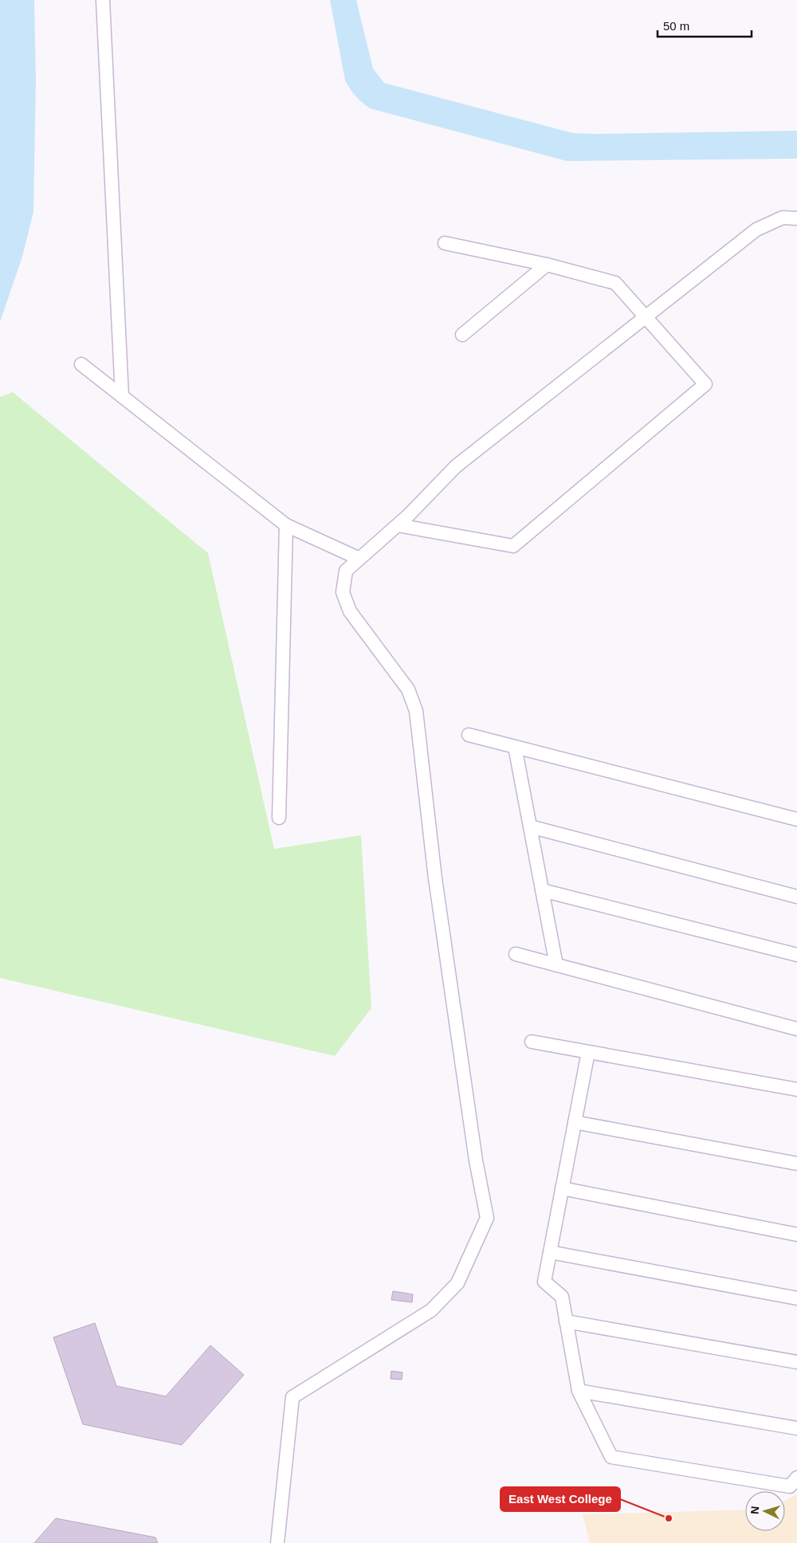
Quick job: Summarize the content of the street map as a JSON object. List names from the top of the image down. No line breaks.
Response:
{"places":["East West College"],"scale_bar":"50 m","north":"left"}
